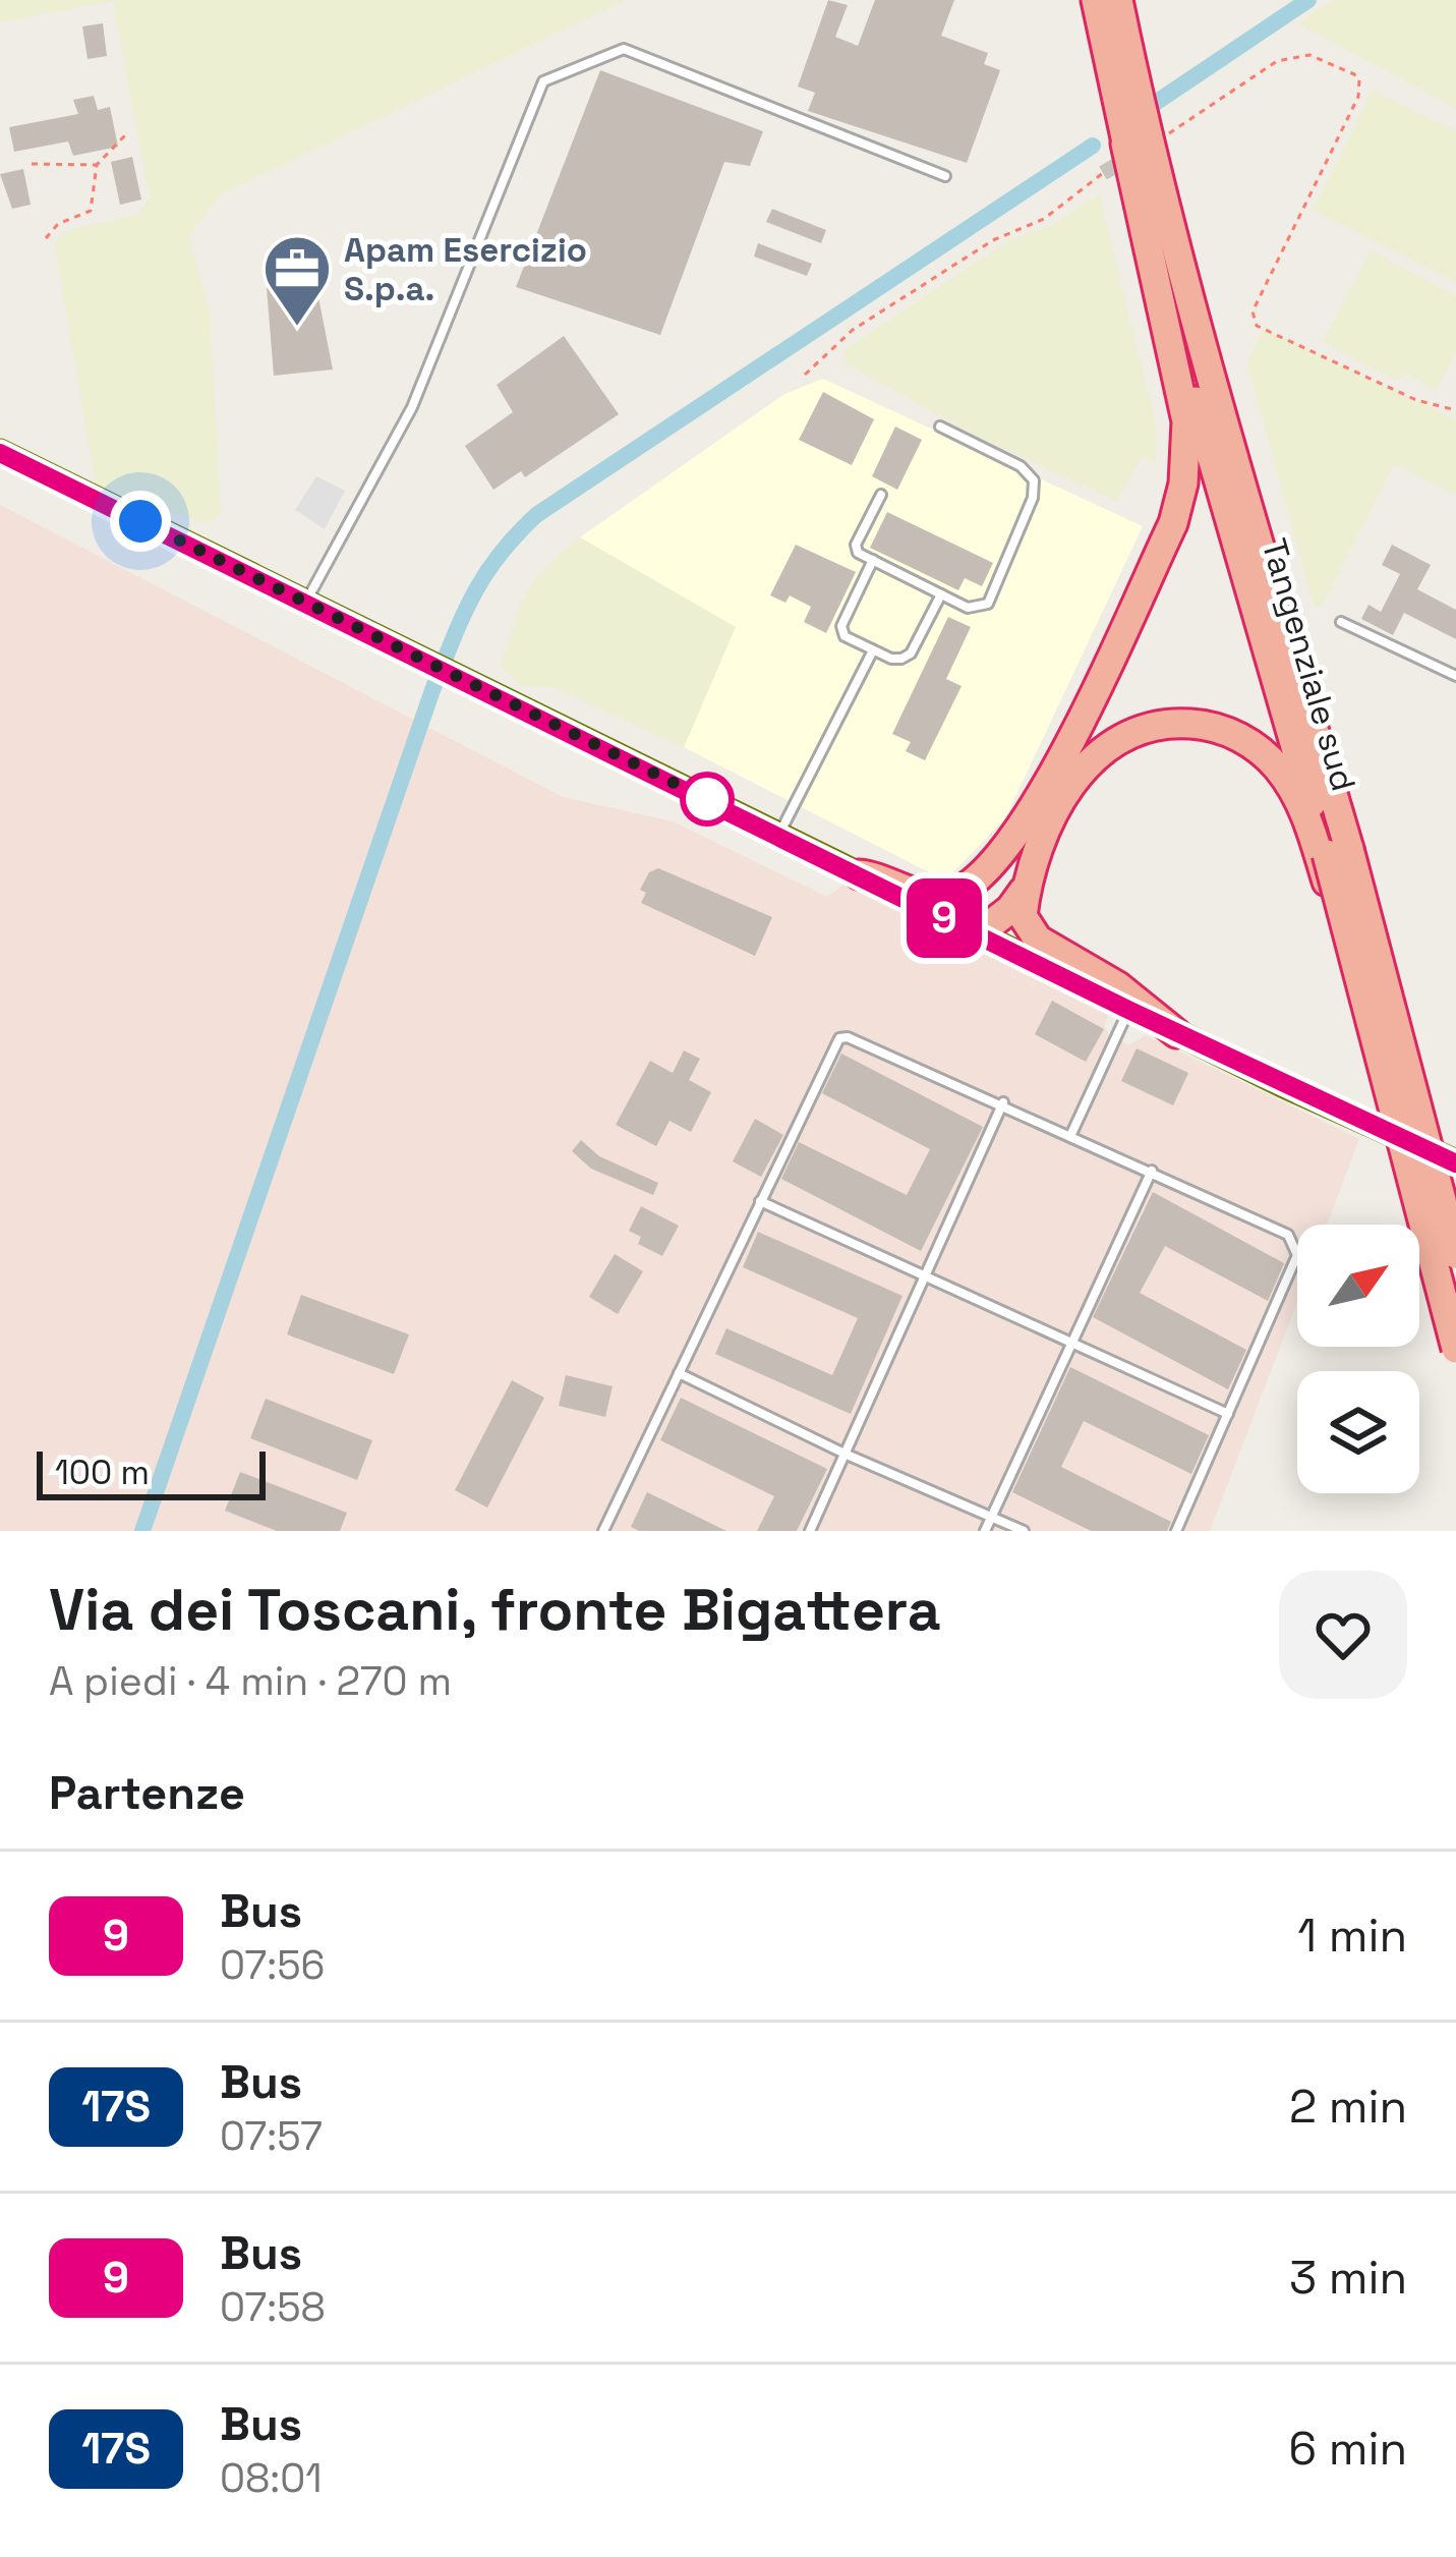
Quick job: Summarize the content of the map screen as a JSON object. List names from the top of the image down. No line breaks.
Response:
{"streets":{"highway":["Tangenziale sud"]},"places":{"office":["Apam Esercizio S.p.a."]},"lines":["bus line 9"],"scale_bar":"100 m","north":"top right","page":{"on_map":"9","scale":"100 m","heading":[["Via dei Toscani, fronte Bigattera","A piedi · 4 min · 270 m"],"Partenze"],"list":[{"mark":"9","name":"Bus","note":"07:56","value":"1 min"},{"mark":"17S","name":"Bus","note":"07:57","value":"2 min"},{"mark":"9","name":"Bus","note":"07:58","value":"3 min"},{"mark":"17S","name":"Bus","note":"08:01","value":"6 min"}]}}
